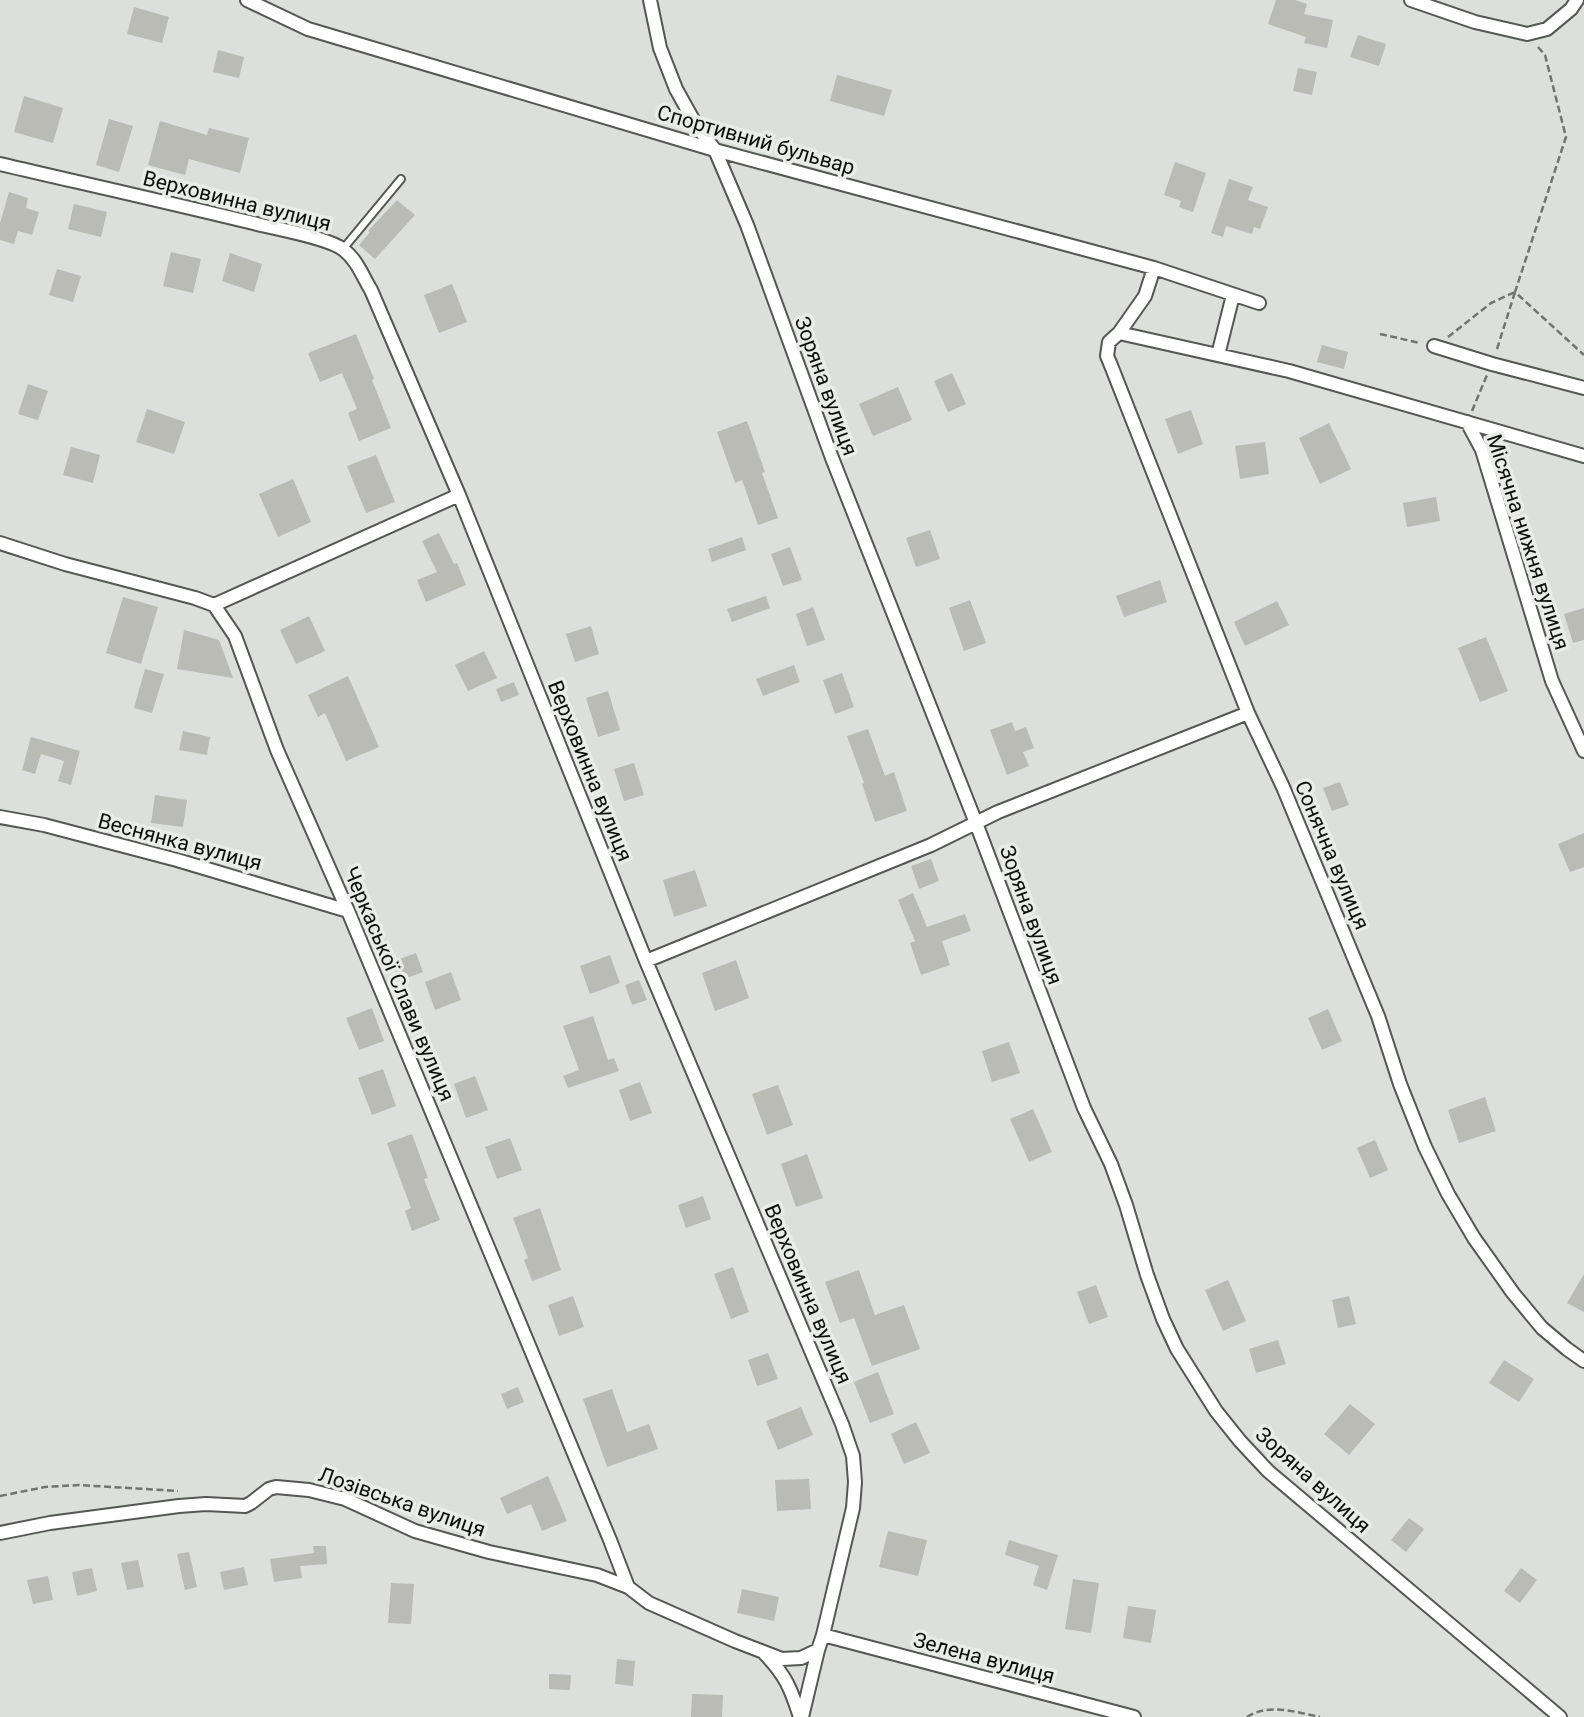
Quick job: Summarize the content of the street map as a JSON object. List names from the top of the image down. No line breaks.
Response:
{"streets":{"street":["Спортивний бульвар","Верховинна вулиця","Зоряна вулиця","Місячна нижня вулиця","Веснянка вулиця","Сонячна вулиця","Черкаської Слави вулиця","Лозівська вулиця","Зелена вулиця"]},"crossings":[["Спортивний бульвар","Зоряна вулиця"],["Спортивний бульвар","Сонячна вулиця"],["Верховинна вулиця","Лозівська вулиця"],["Верховинна вулиця","Зелена вулиця"],["Веснянка вулиця","Черкаської Слави вулиця"],["Черкаської Слави вулиця","Лозівська вулиця"]]}
